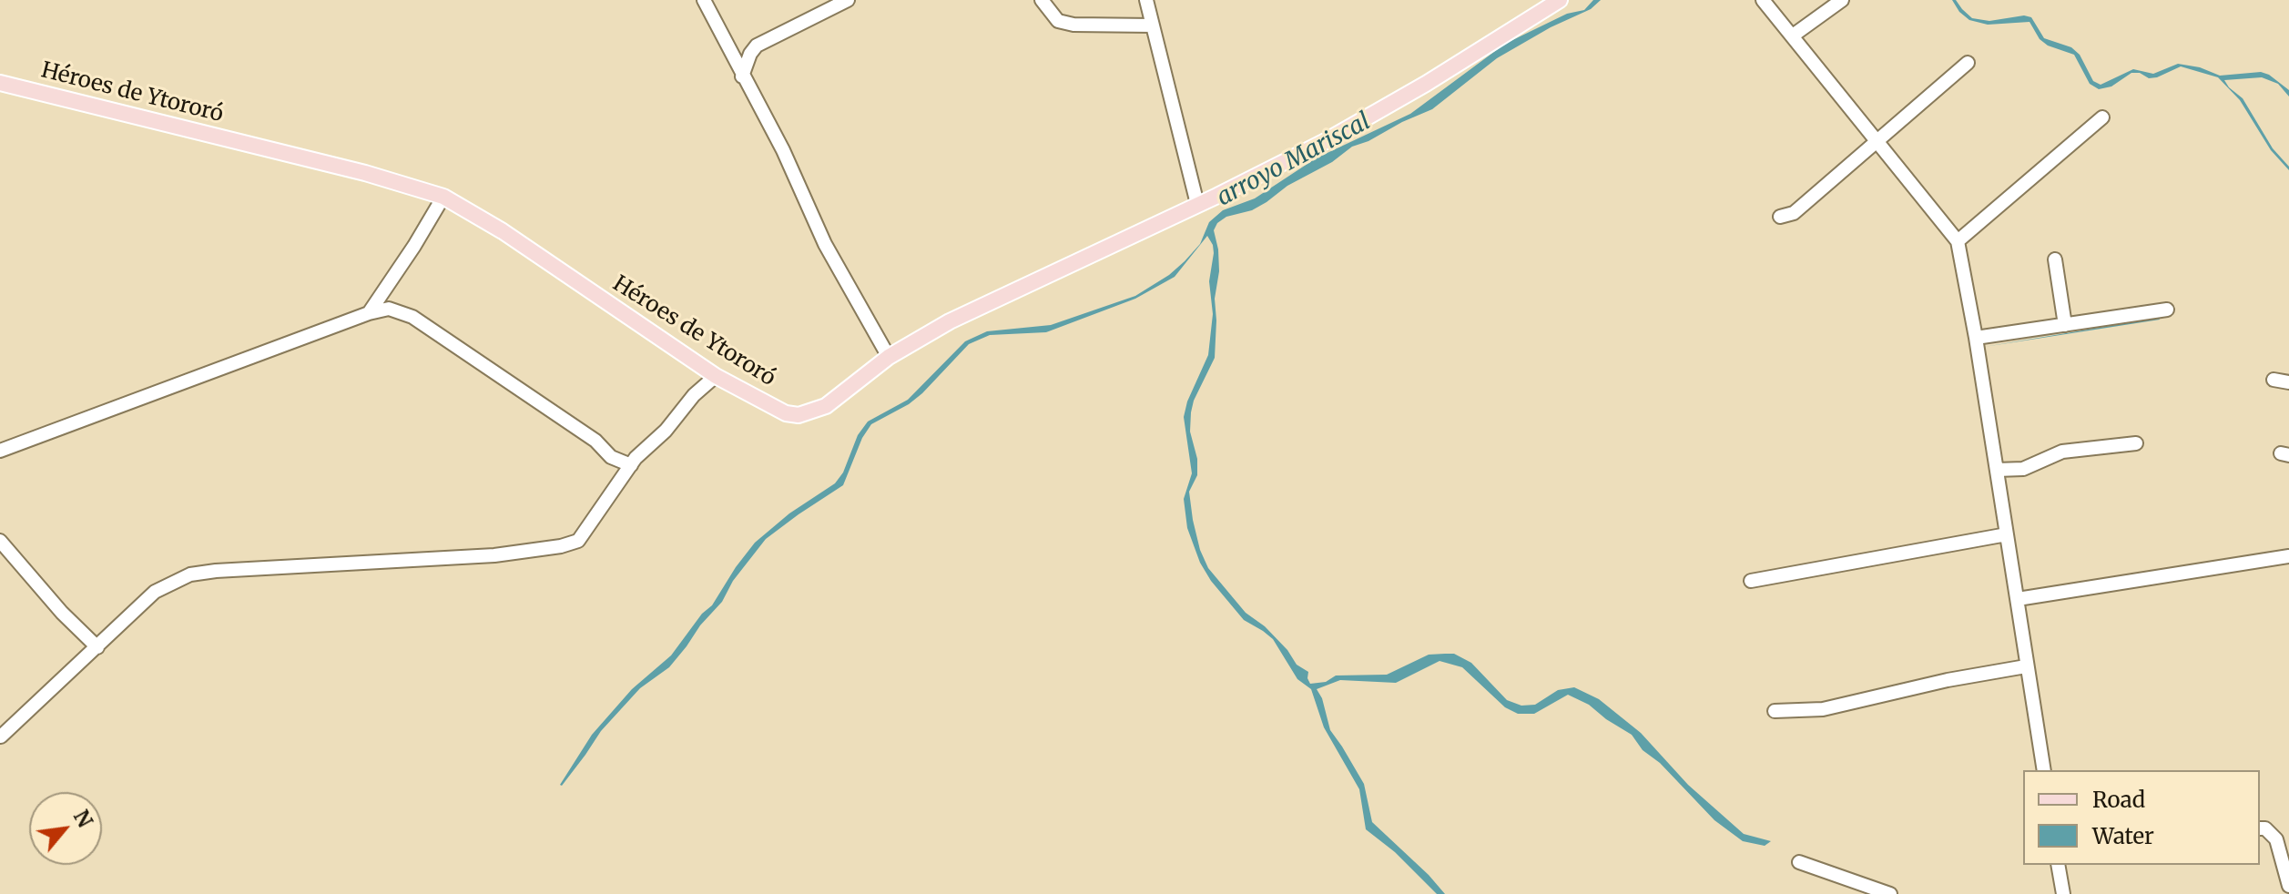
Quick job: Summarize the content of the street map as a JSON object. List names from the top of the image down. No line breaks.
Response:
{"streets":{"main road":["Héroes de Ytororó"]},"water":["arroyo Mariscal"],"legend":["Road","Water"],"north":"top right"}
